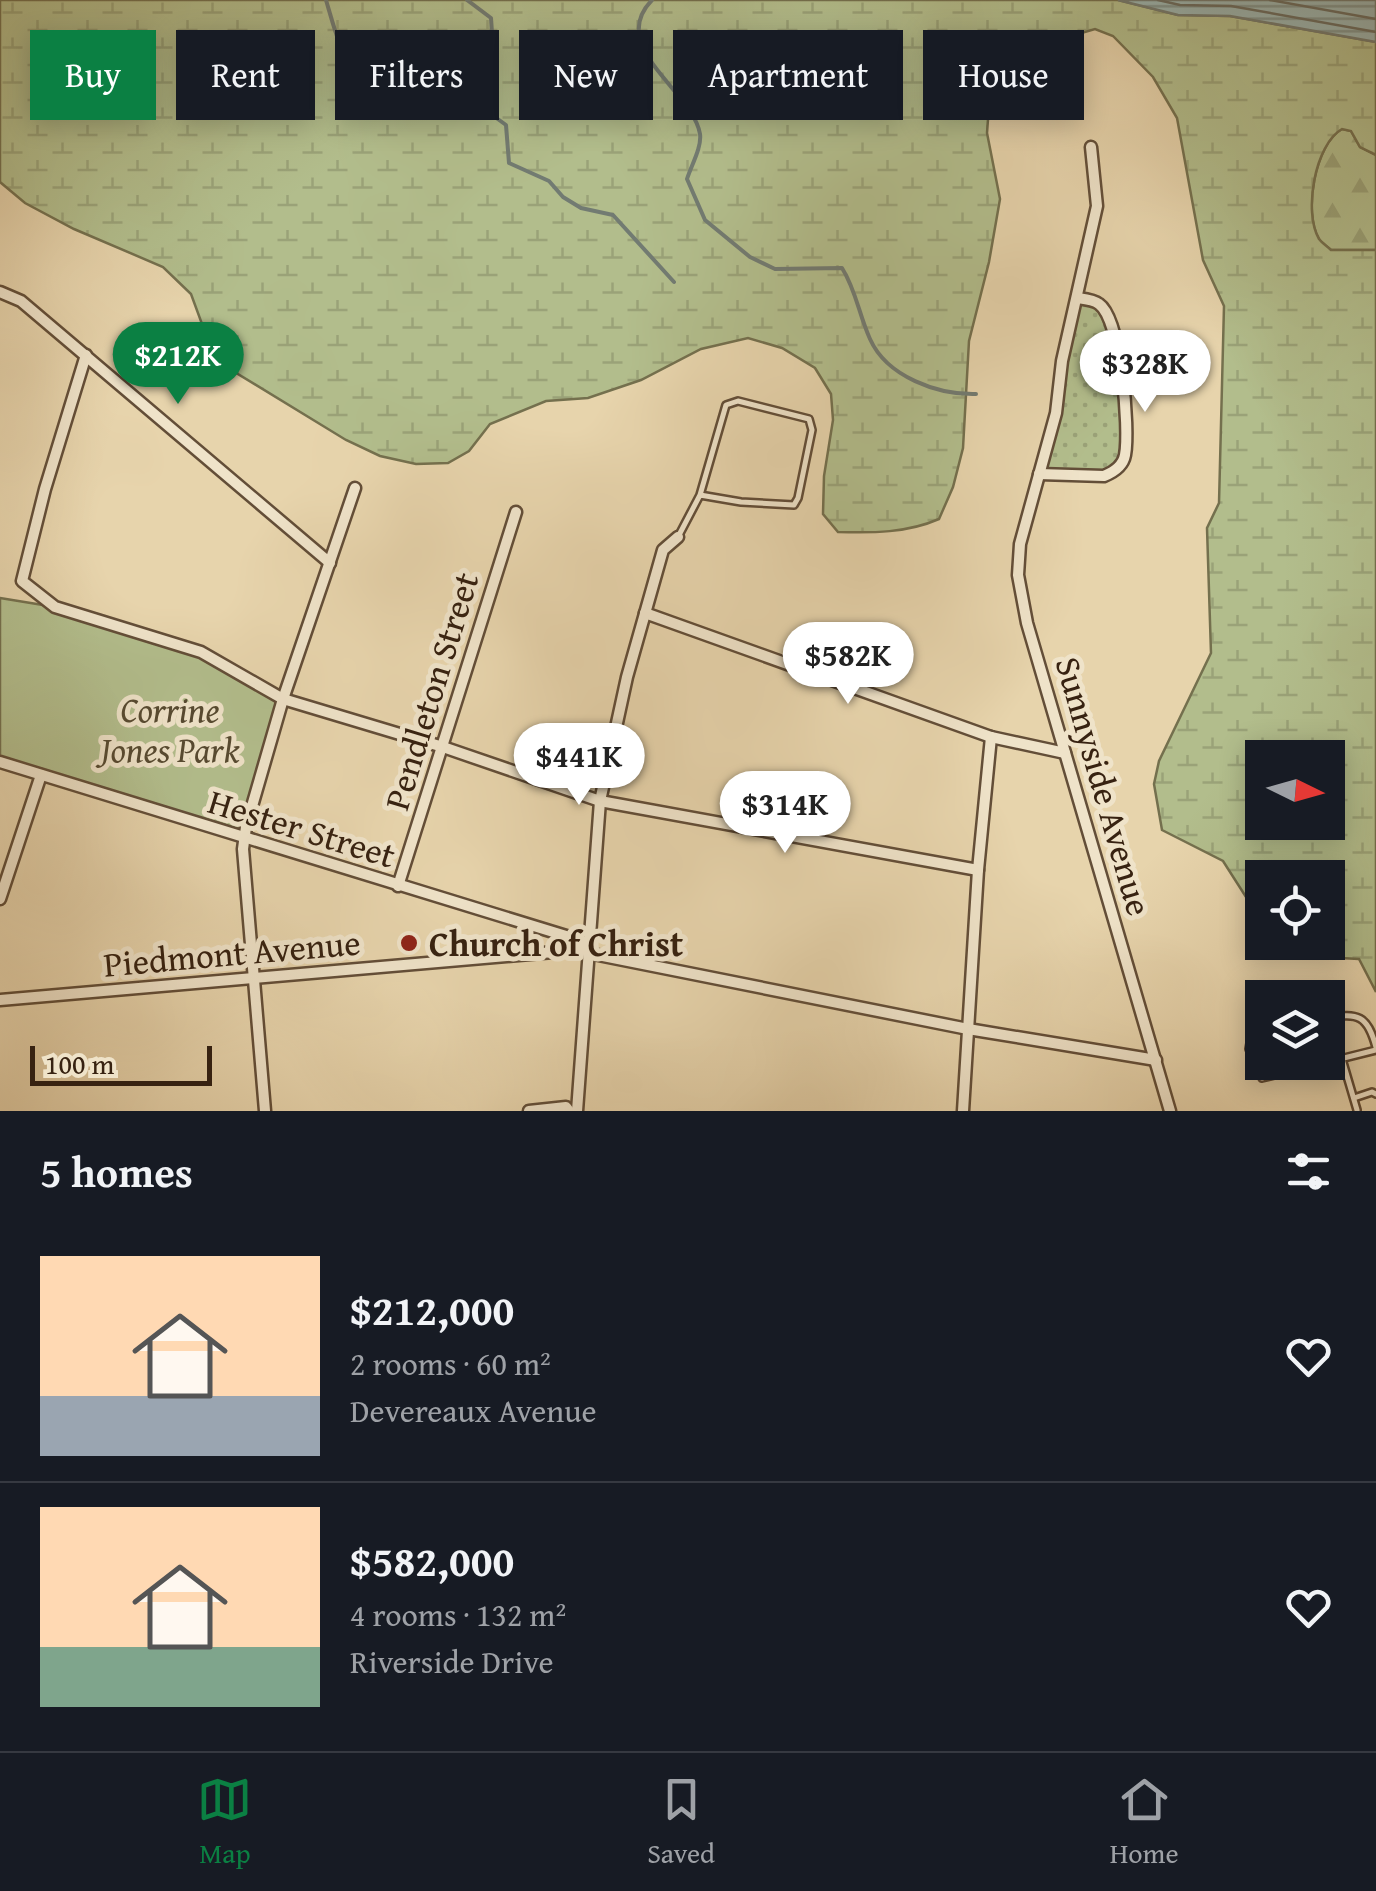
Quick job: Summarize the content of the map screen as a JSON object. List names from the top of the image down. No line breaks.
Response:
{"streets":{"street":["Pendleton Street","Sunnyside Avenue","Hester Street","Piedmont Avenue"]},"crossings":[["Pendleton Street","Hester Street"],["Sunnyside Avenue","Hester Street"],["Hester Street","Piedmont Avenue"]],"parks":["Corrine Jones Park"],"places":["Church of Christ"],"scale_bar":"100 m","north":"right","page":{"chip":["Buy","Rent","Filters","New","Apartment","House"],"price":["$212K","$328K","$582K","$441K","$314K"],"scale":"100 m","heading":"5 homes","list":[{"name":"$212,000","note":"2 rooms · 60 m² · Devereaux Avenue"},{"name":"$582,000","note":"4 rooms · 132 m² · Riverside Drive"}],"tabs":["Map","Saved","Home"]}}
